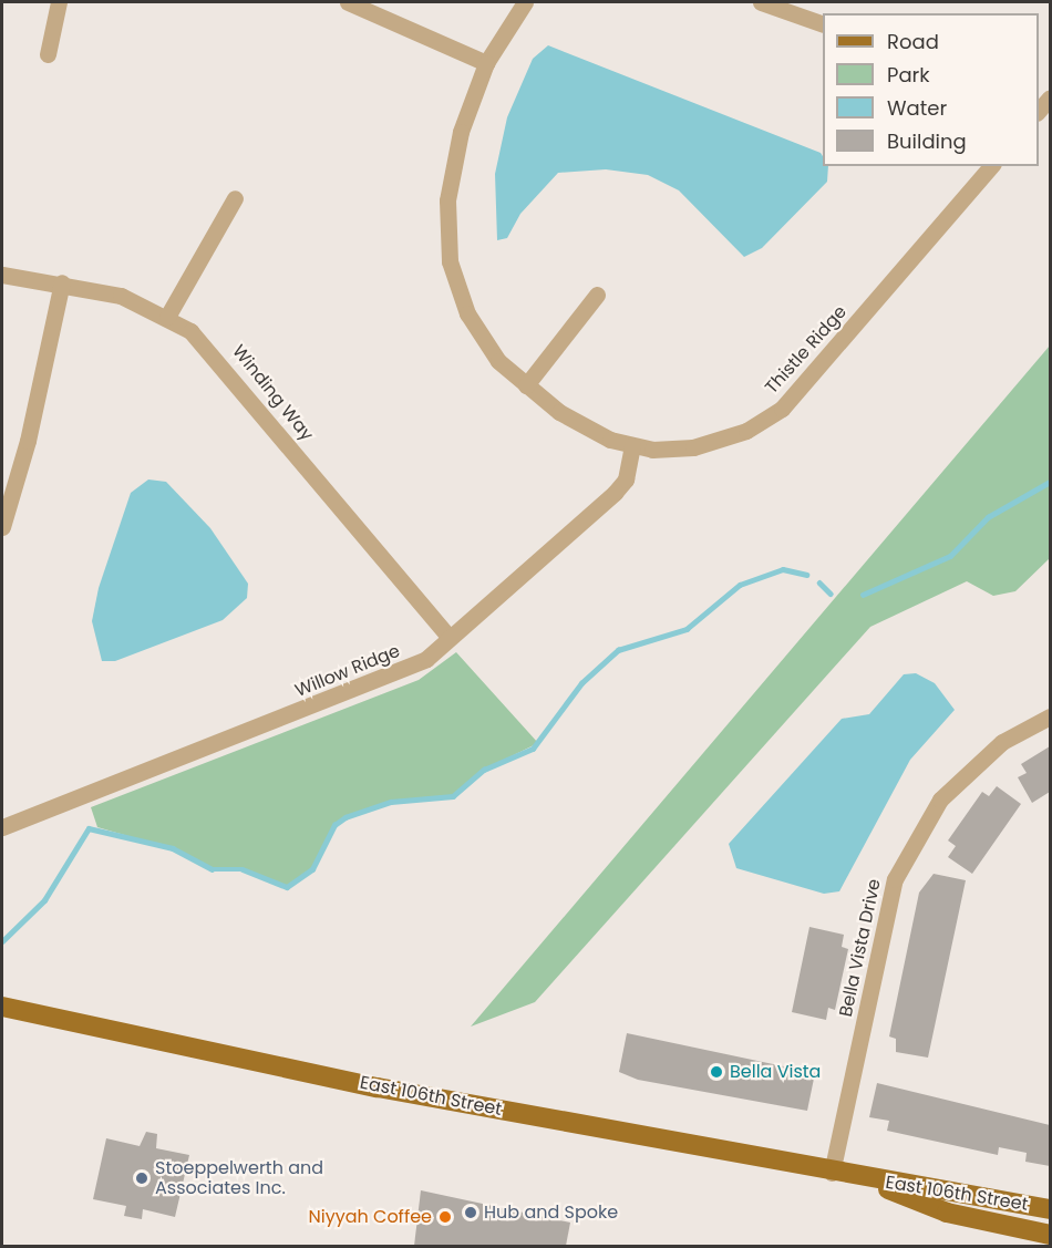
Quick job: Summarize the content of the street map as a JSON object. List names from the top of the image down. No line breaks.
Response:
{"streets":{"main road":["East 106th Street"],"street":["Thistle Ridge","Winding Way","Willow Ridge","Bella Vista Drive"]},"crossings":[["Thistle Ridge","Willow Ridge"],["Winding Way","Willow Ridge"],["Bella Vista Drive","East 106th Street"]],"places":["Bella Vista","Stoeppelwerth and Associates Inc.","Hub and Spoke","Niyyah Coffee"],"legend":["Road","Park","Water","Building"]}
